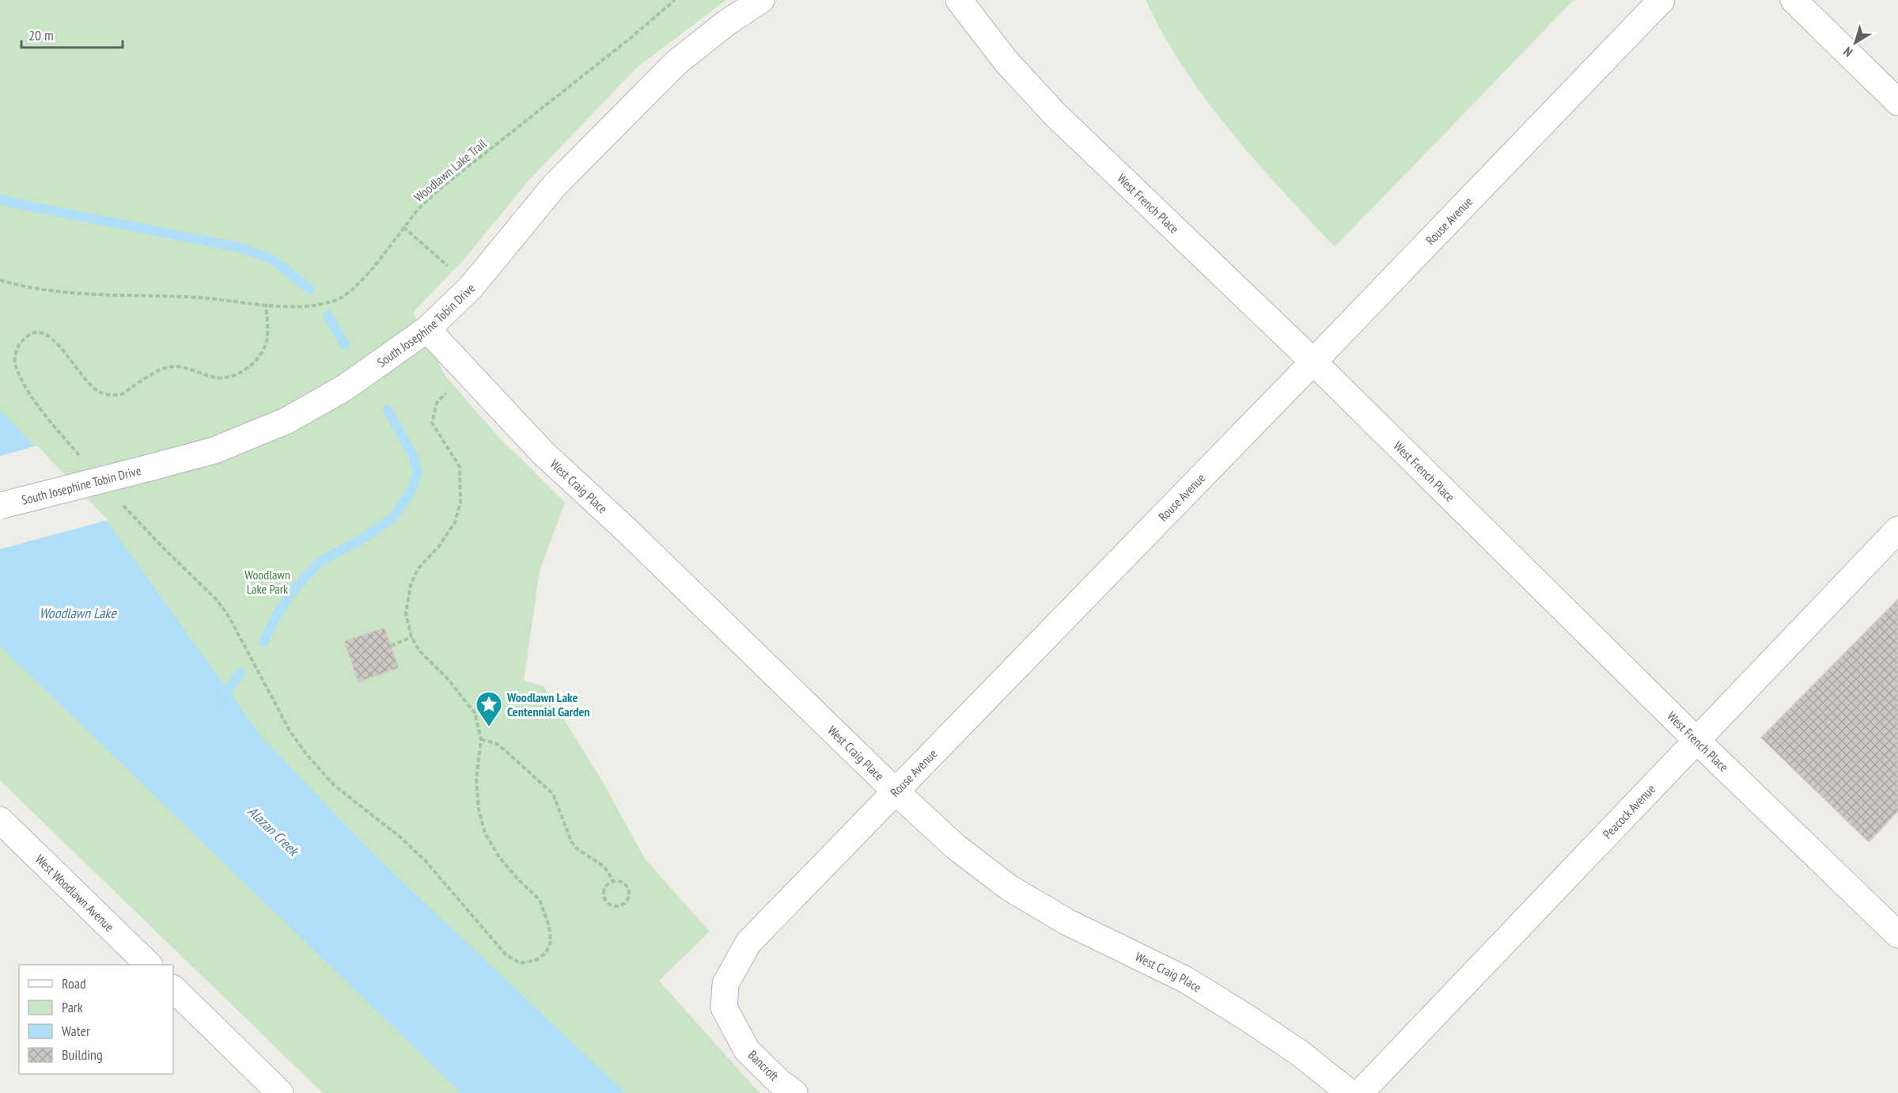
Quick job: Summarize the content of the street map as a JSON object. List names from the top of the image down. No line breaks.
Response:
{"streets":{"street":["West French Place","Rouse Avenue","South Josephine Tobin Drive","West Craig Place","Peacock Avenue","West Woodlawn Avenue","Bancroft"],"path":["Woodlawn Lake Trail"]},"crossings":[["West French Place","Rouse Avenue"],["West French Place","Peacock Avenue"],["Rouse Avenue","West Craig Place"],["Rouse Avenue","Bancroft"],["South Josephine Tobin Drive","West Craig Place"]],"water":["Woodlawn Lake","Alazan Creek"],"parks":["Woodlawn Lake Park"],"places":{"place":["Woodlawn Lake Centennial Garden"]},"legend":["Road","Park","Water","Building"],"scale_bar":"20 m","north":"bottom left"}
